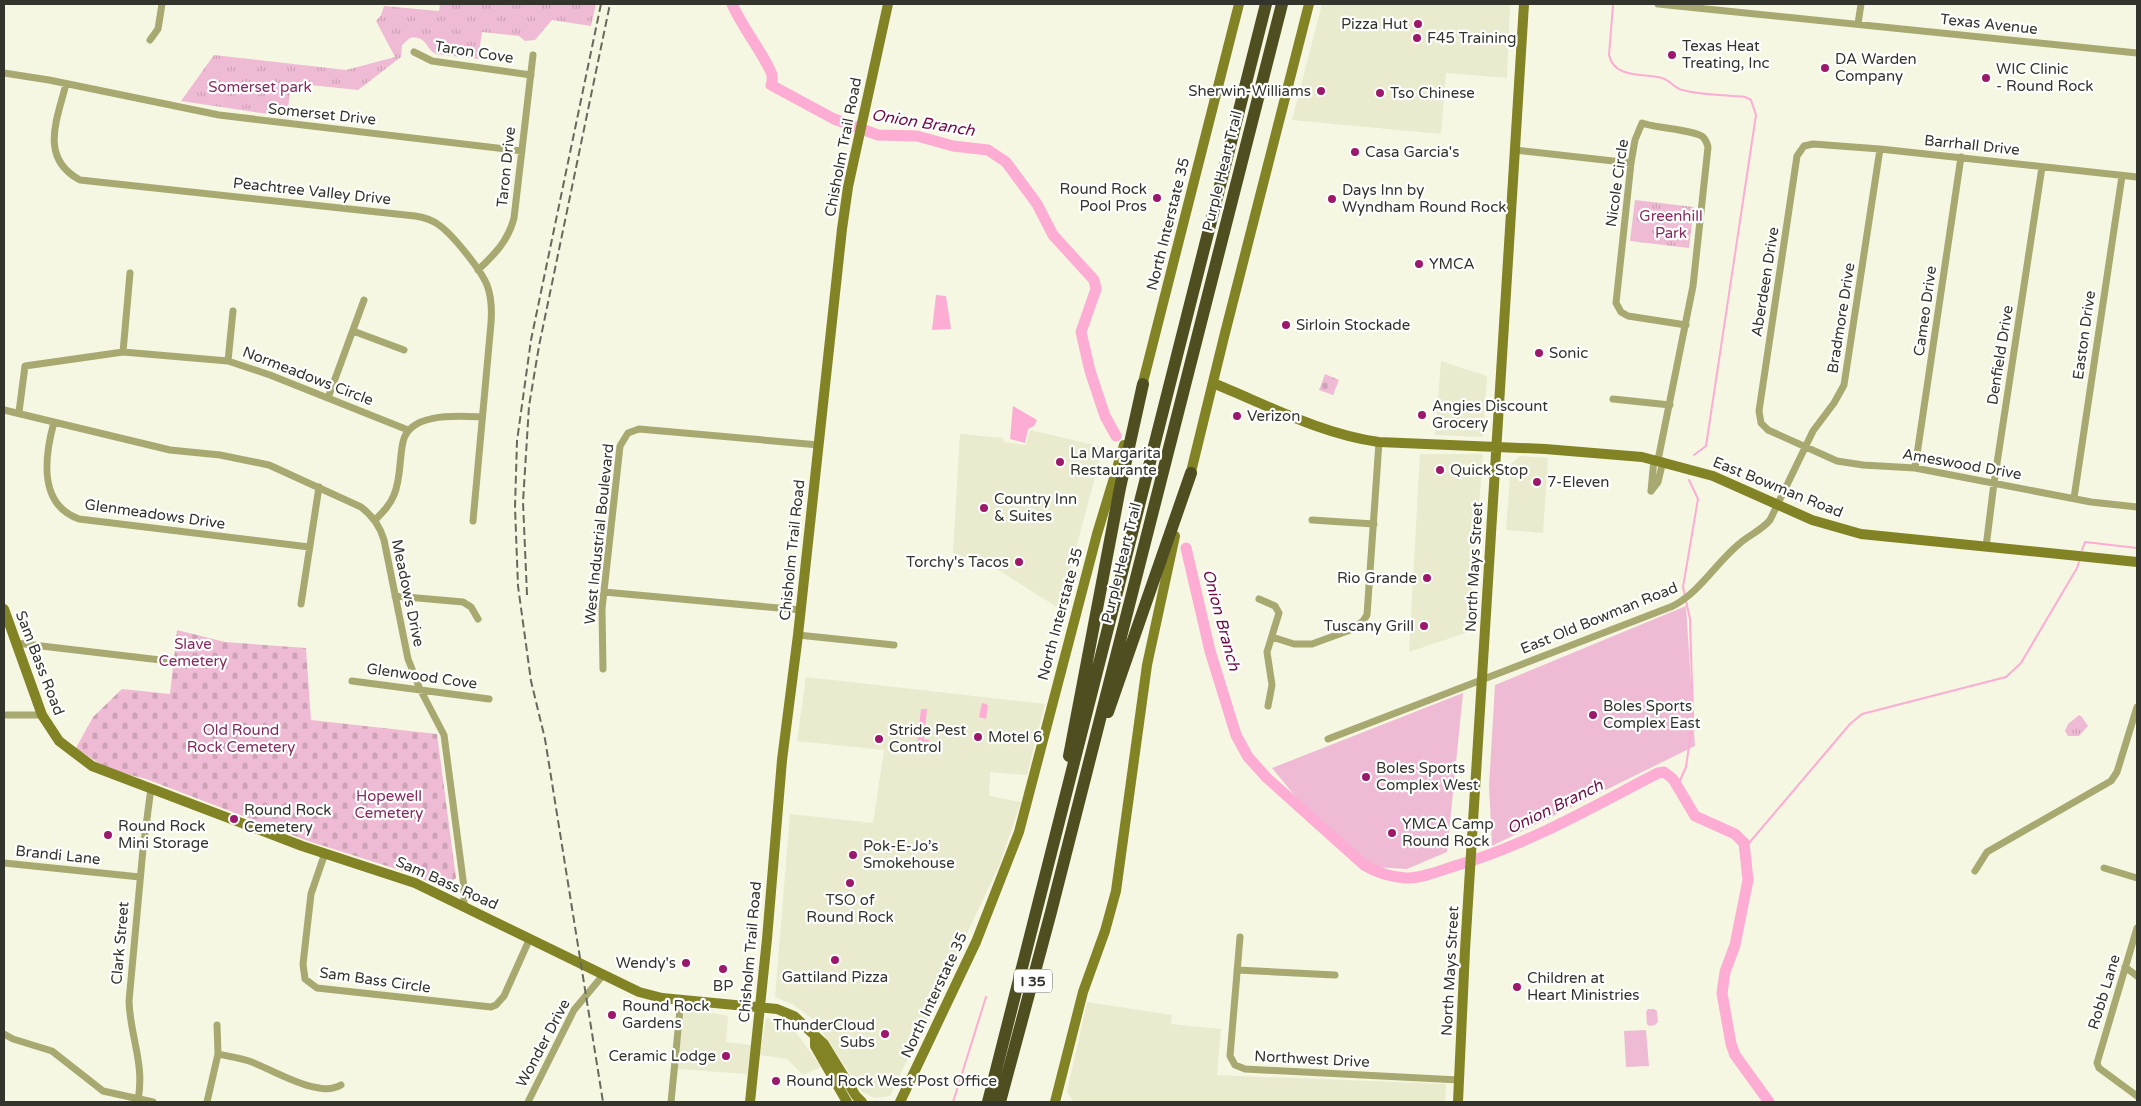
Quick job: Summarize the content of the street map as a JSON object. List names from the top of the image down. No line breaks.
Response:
{"streets":{"highway":["Purple Heart Trail","I 35"],"main road":["Chisholm Trail Road","North Interstate 35","East Bowman Road","North Mays Street","Sam Bass Road"],"street":["Texas Avenue","Taron Cove","Somerset Drive","Barrhall Drive","Taron Drive","Nicole Circle","Peachtree Valley Drive","Aberdeen Drive","Cameo Drive","Bradmore Drive","Easton Drive","Denfield Drive","Normeadows Circle","Ameswood Drive","Glenmeadows Drive","West Industrial Boulevard","Meadows Drive","East Old Bowman Road","Glenwood Cove","Brandi Lane","Clark Street","Sam Bass Circle","Robb Lane","Wonder Drive","Northwest Drive"]},"crossings":[["Taron Cove","Taron Drive"],["Somerset Drive","Taron Drive"],["Somerset Drive","Peachtree Valley Drive"],["Barrhall Drive","Aberdeen Drive"],["Barrhall Drive","Cameo Drive"],["Barrhall Drive","Bradmore Drive"],["Barrhall Drive","Easton Drive"],["Barrhall Drive","Denfield Drive"],["Chisholm Trail Road","West Industrial Boulevard"],["Chisholm Trail Road","Sam Bass Road"],["Taron Drive","Peachtree Valley Drive"],["Nicole Circle","East Bowman Road"],["Aberdeen Drive","Ameswood Drive"],["Cameo Drive","Ameswood Drive"],["Bradmore Drive","Ameswood Drive"],["Bradmore Drive","East Bowman Road"],["Bradmore Drive","East Old Bowman Road"],["Easton Drive","Ameswood Drive"],["Denfield Drive","Ameswood Drive"],["Denfield Drive","East Bowman Road"],["Normeadows Circle","Meadows Drive"],["East Bowman Road","North Mays Street"],["East Bowman Road","East Old Bowman Road"],["Glenmeadows Drive","Meadows Drive"],["North Mays Street","East Old Bowman Road"],["North Mays Street","Northwest Drive"],["Meadows Drive","Sam Bass Road"],["Meadows Drive","Glenwood Cove"],["Sam Bass Road","Clark Street"],["Sam Bass Road","Sam Bass Circle"],["Sam Bass Road","Wonder Drive"],["Brandi Lane","Clark Street"]],"water":["Onion Branch"],"parks":["Somerset park","Greenhill Park","Slave Cemetery","Old Round Rock Cemetery","Hopewell Cemetery"],"places":["Pizza Hut","F45 Training","Texas Heat Treating, Inc","DA Warden Company","WIC Clinic - Round Rock","Sherwin-Williams","Tso Chinese","Casa Garcia's","Round Rock Pool Pros","Days Inn by Wyndham Round Rock","YMCA","Sirloin Stockade","Sonic","Angies Discount Grocery","Verizon","La Margarita Restaurante","Quick Stop","7-Eleven","Country Inn & Suites","Torchy's Tacos","Rio Grande","Tuscany Grill","Boles Sports Complex East","Motel 6","Stride Pest Control","Boles Sports Complex West","Round Rock Cemetery","YMCA Camp Round Rock","Round Rock Mini Storage","Pok-E-Jo’s Smokehouse","TSO of Round Rock","Gattiland Pizza","Wendy's","BP","Children at Heart Ministries","Round Rock Gardens","ThunderCloud Subs","Ceramic Lodge","Round Rock West Post Office"]}
